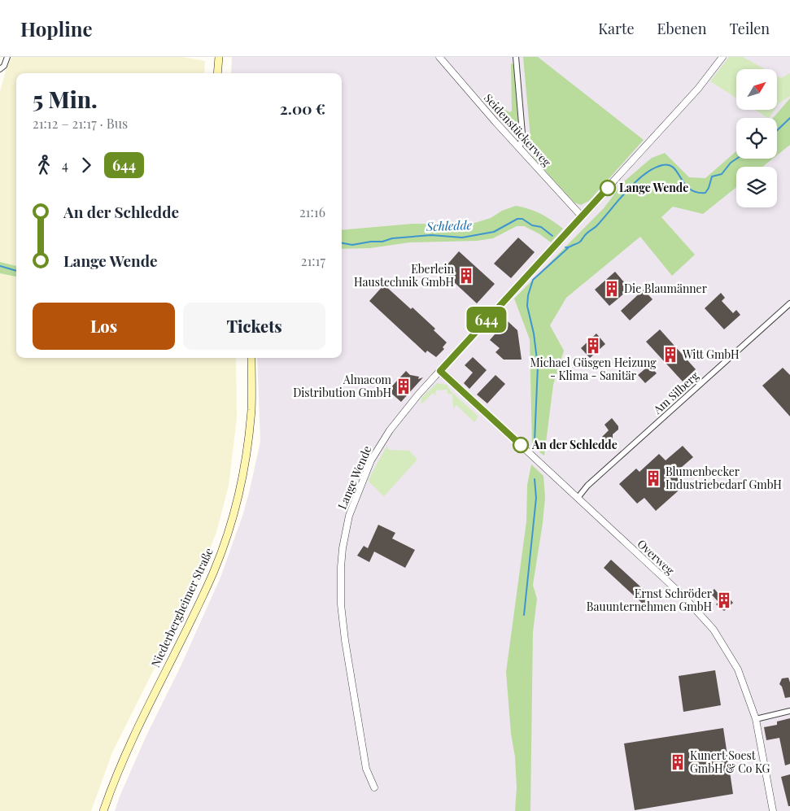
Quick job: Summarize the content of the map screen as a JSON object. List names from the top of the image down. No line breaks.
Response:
{"streets":{"main road":["Niederbergheimer Straße"],"street":["Seidenstückerweg","Am Silberg","Lange Wende","Overweg"]},"crossings":[["Seidenstückerweg","Lange Wende"],["Am Silberg","Overweg"],["Lange Wende","Overweg"]],"water":["Schledde"],"places":{"other":["Lange Wende","An der Schledde"],"building":["Eberlein Haustechnik GmbH","Die Blaumänner","Michael Güsgen Heizung - Klima - Sanitär","Witt GmbH","Almacom Distribution GmbH","Blumenbecker Industriebedarf GmbH","Ernst Schröder Bauunternehmen GmbH","Kunert Soest GmbH & Co KG"]},"lines":["bus line 644"],"north":"top right","page":{"header":"Hopline","nav":["Karte","Ebenen","Teilen"],"on_map":"644","heading":["5 Min.","21:12 – 21:17 · Bus","2.00 €"],"legs":["4","644"],"list":[{"name":"An der Schledde","value":"21:16"},{"name":"Lange Wende","value":"21:17"}],"buttons":["Los","Tickets"]}}
